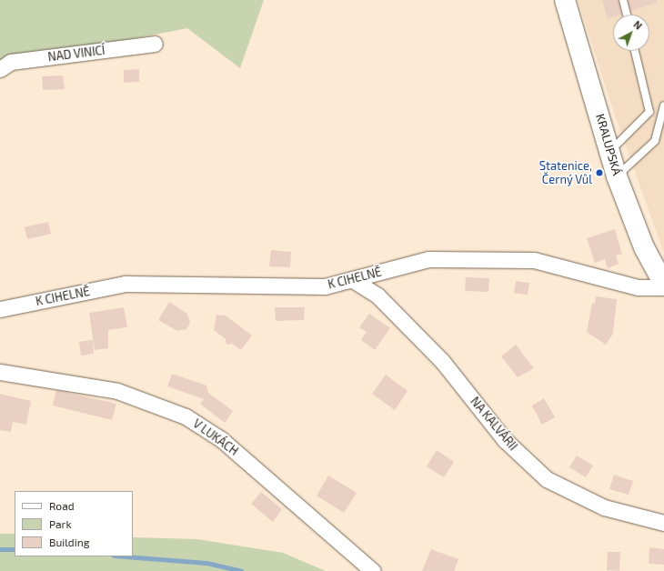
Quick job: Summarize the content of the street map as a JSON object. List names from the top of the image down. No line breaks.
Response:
{"streets":{"main road":["KRALUPSKÁ"],"street":["NAD VINICÍ","K CIHELNĚ","NA KALVÁRII","V LUKÁCH"]},"crossings":[["K CIHELNĚ","NA KALVÁRII"]],"places":["Statenice, Černý Vůl"],"legend":["Road","Park","Building"],"north":"top right"}
